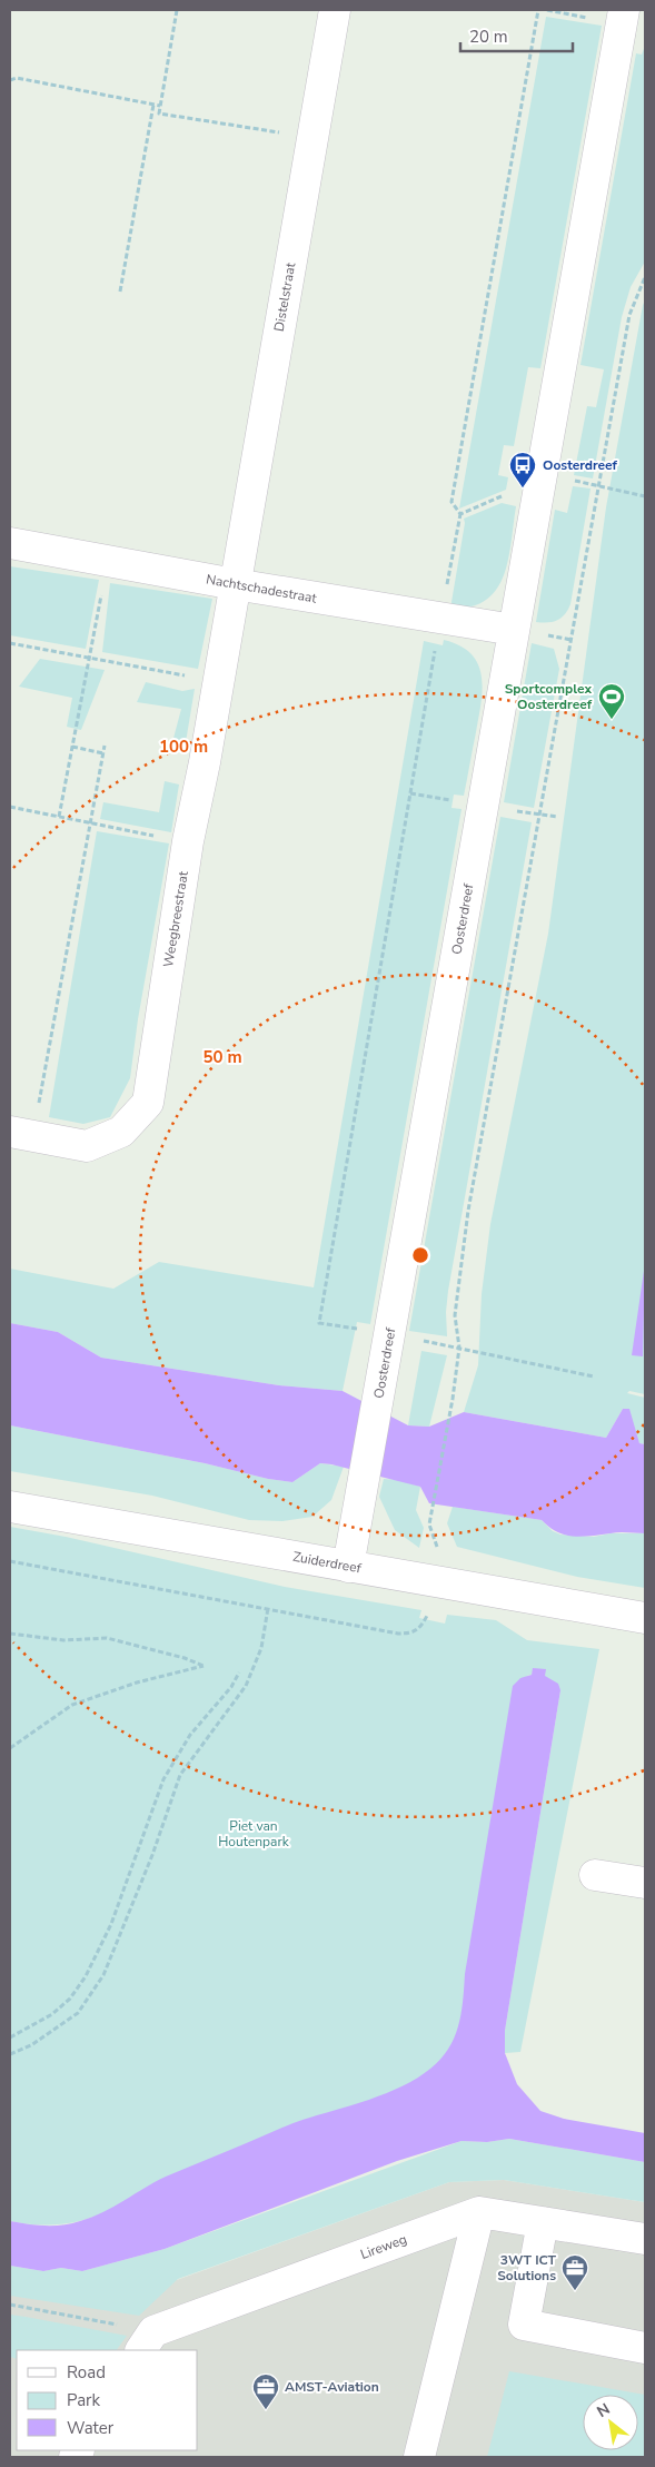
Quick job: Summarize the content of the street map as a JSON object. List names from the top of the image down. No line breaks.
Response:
{"streets":{"street":["Distelstraat","Nachtschadestraat","Weegbreestraat","Oosterdreef","Zuiderdreef","Lireweg"]},"crossings":[["Distelstraat","Nachtschadestraat"],["Distelstraat","Weegbreestraat"],["Nachtschadestraat","Weegbreestraat"],["Nachtschadestraat","Oosterdreef"],["Oosterdreef","Zuiderdreef"]],"parks":["Piet van Houtenpark"],"places":{"bus stop":["Oosterdreef"],"sports":["Sportcomplex Oosterdreef"],"office":["3WT ICT Solutions","AMST-Aviation"]},"legend":["Road","Park","Water"],"scale_bar":"20 m","north":"top left","rings":["100 m","50 m"]}
